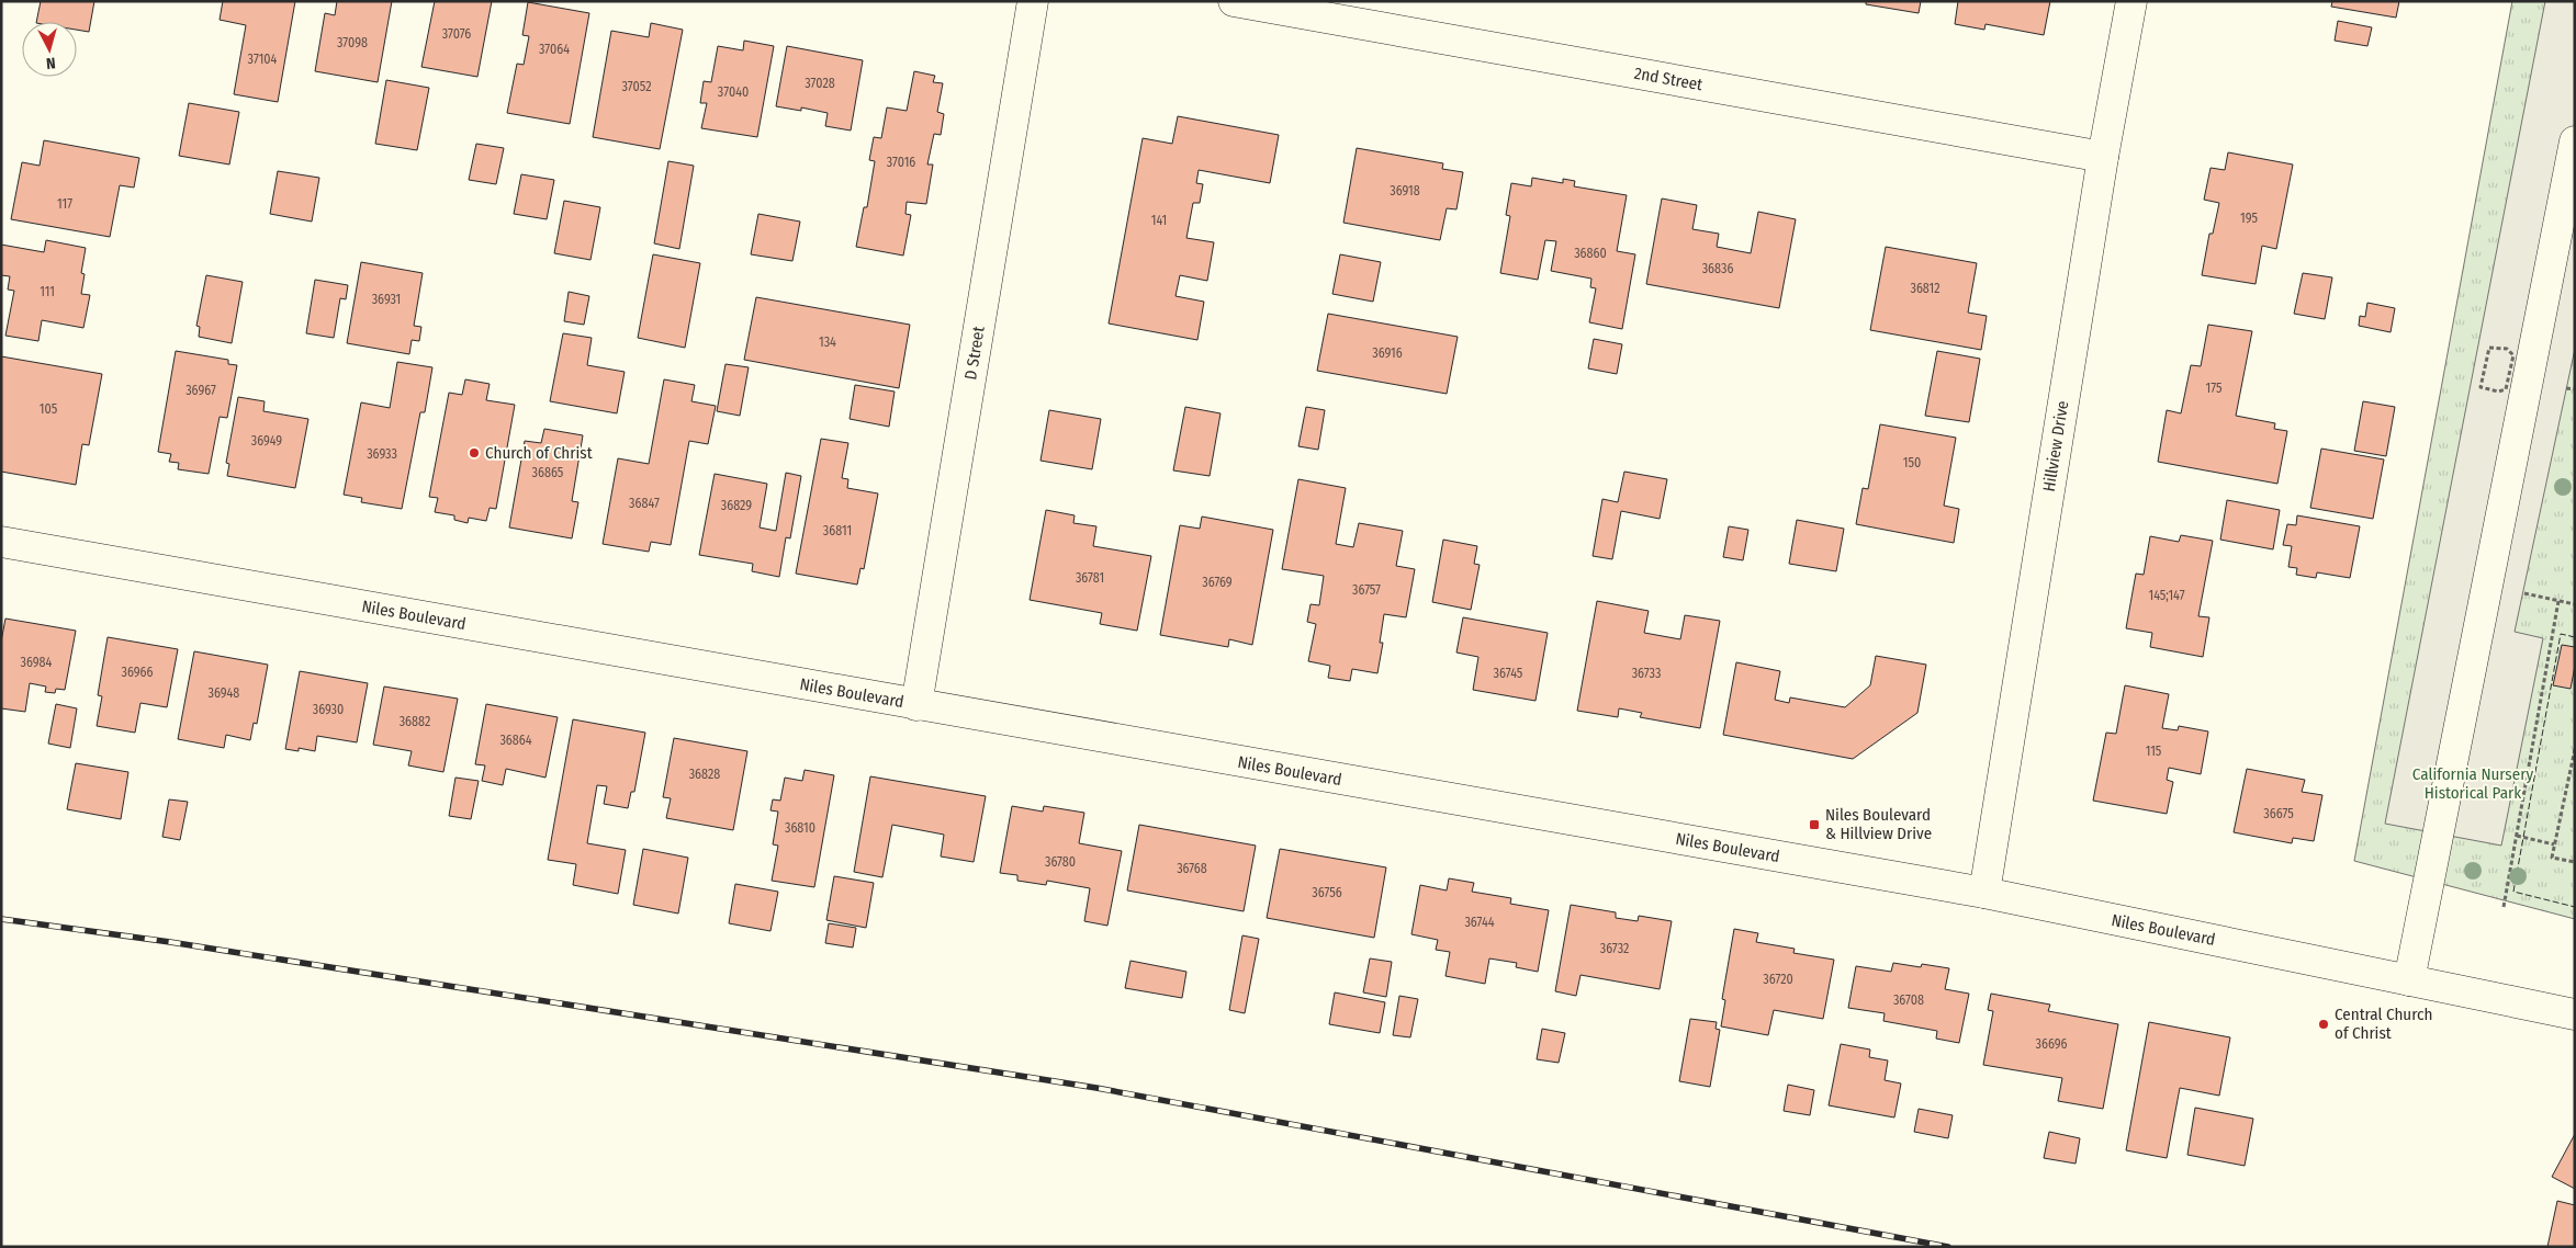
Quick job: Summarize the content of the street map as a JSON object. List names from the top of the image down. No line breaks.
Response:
{"streets":{"main road":["2nd Street","D Street","Hillview Drive","Niles Boulevard"]},"crossings":[["2nd Street","Hillview Drive"],["D Street","Niles Boulevard"],["Hillview Drive","Niles Boulevard"]],"parks":["California Nursery Historical Park"],"places":{"other":["Church of Christ","Central Church of Christ"],"transit":["Niles Boulevard & Hillview Drive"]},"house_numbers":["37076","37098","37064","37104","37028","37052","37040","37016","36918","117","195","141","36860","36836","36812","111","36931","134","36916","175","36967","105","36949","36933","150","36865","36847","36829","36811","36781","36769","36757","145;147","36984","36966","36745","36733","36948","36930","36882","36864","115","36828","36675","36810","36780","36768","36756","36744","36732","36720","36708","36696"],"north":"bottom"}
